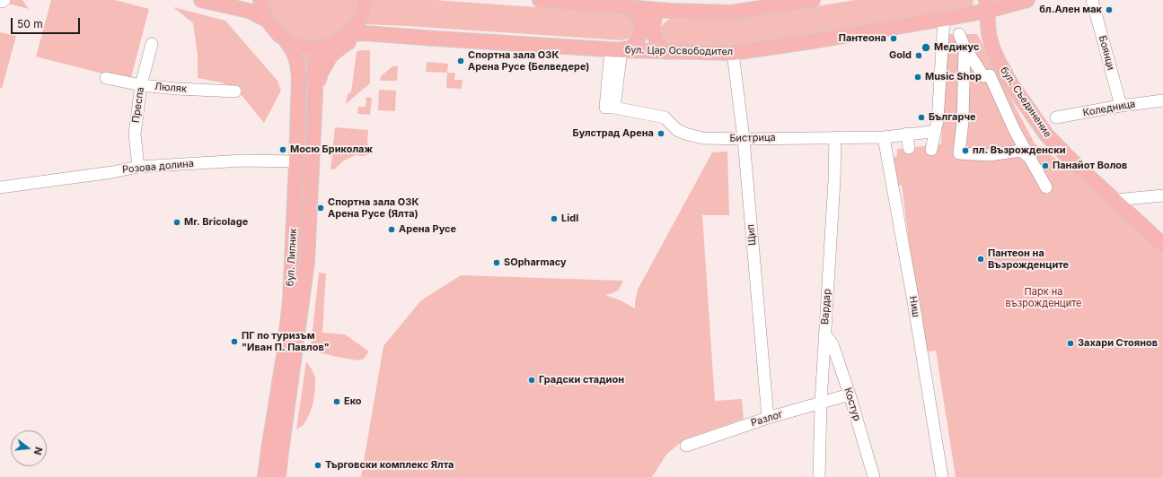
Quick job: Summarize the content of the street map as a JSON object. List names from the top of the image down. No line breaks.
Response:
{"streets":{"main road":["бул. Цар Освободител","бул. Съединение","бул. Липник"],"street":["Боянци","Люляк","Преспа","Коледница","Бистрица","Розова долина","Щип","Вардар","Ниш","Костур","Разлог"]},"crossings":[["бул. Цар Освободител","бул. Съединение"],["бул. Цар Освободител","Бистрица"],["бул. Цар Освободител","Щип"],["бул. Цар Освободител","бул. Липник"],["Боянци","Коледница"],["Люляк","Преспа"],["Преспа","Розова долина"],["Бистрица","Щип"],["Бистрица","Вардар"],["Бистрица","Ниш"],["Розова долина","бул. Липник"],["Щип","Разлог"],["Вардар","Костур"],["Вардар","Разлог"],["Костур","Разлог"]],"parks":["Парк на възрожденците"],"places":["бл.Ален мак","Пантеона","Медикус","Gold","Спортна зала ОЗК Арена Русе (Белведере)","Music Shop","Българче","Булстрад Арена","Мосю Бриколаж","пл. Възрожденски","Панайот Волов","Спортна зала ОЗК Арена Русе (Ялта)","Lidl","Mr. Bricolage","Арена Русе","Пантеон на Възрожденците","SOpharmacy","ПГ по туризъм \"Иван П. Павлов\"","Захари Стоянов","Градски стадион","Еко","Търговски комплекс Ялта"],"scale_bar":"50 m","north":"right"}
